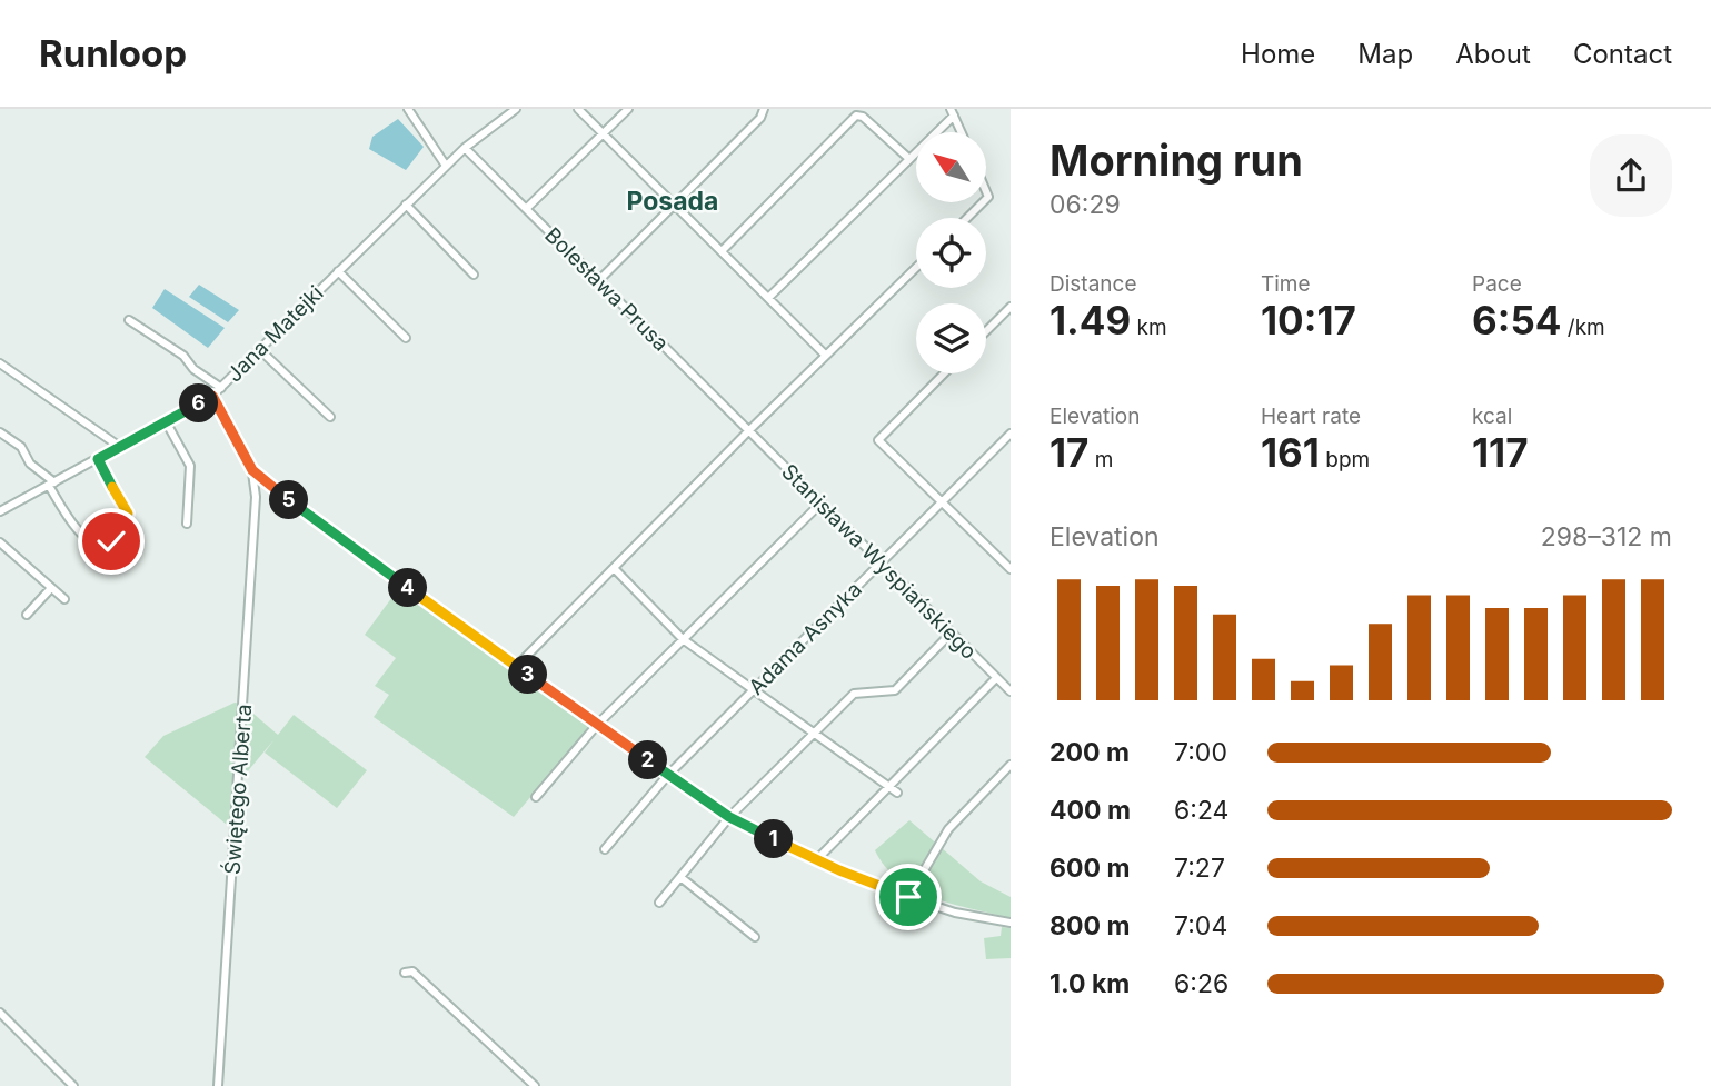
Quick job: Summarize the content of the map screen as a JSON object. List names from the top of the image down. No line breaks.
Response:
{"streets":{"street":["Bolesława Prusa","Jana Matejki","Stanisława Wyspiańskiego","Adama Asnyka","Świętego Alberta"]},"crossings":[["Bolesława Prusa","Jana Matejki"],["Bolesława Prusa","Stanisława Wyspiańskiego"],["Stanisława Wyspiańskiego","Adama Asnyka"]],"districts":["Posada"],"north":"top left","page":{"header":"Runloop","nav":["Home","Map","About","Contact"],"heading":["Morning run","06:29"],"stats":[["Distance","1.49 km"],["Time","10:17"],["Pace","6:54 /km"],["Elevation","17 m"],["Heart rate","161 bpm"],["kcal","117"]],"pins":["6","5","4","3","2","1"],"chart":["Elevation","298–312 m"],"list":[{"name":"200 m","note":"7:00"},{"name":"400 m","note":"6:24"},{"name":"600 m","note":"7:27"},{"name":"800 m","note":"7:04"},{"name":"1.0 km","note":"6:26"}]}}
